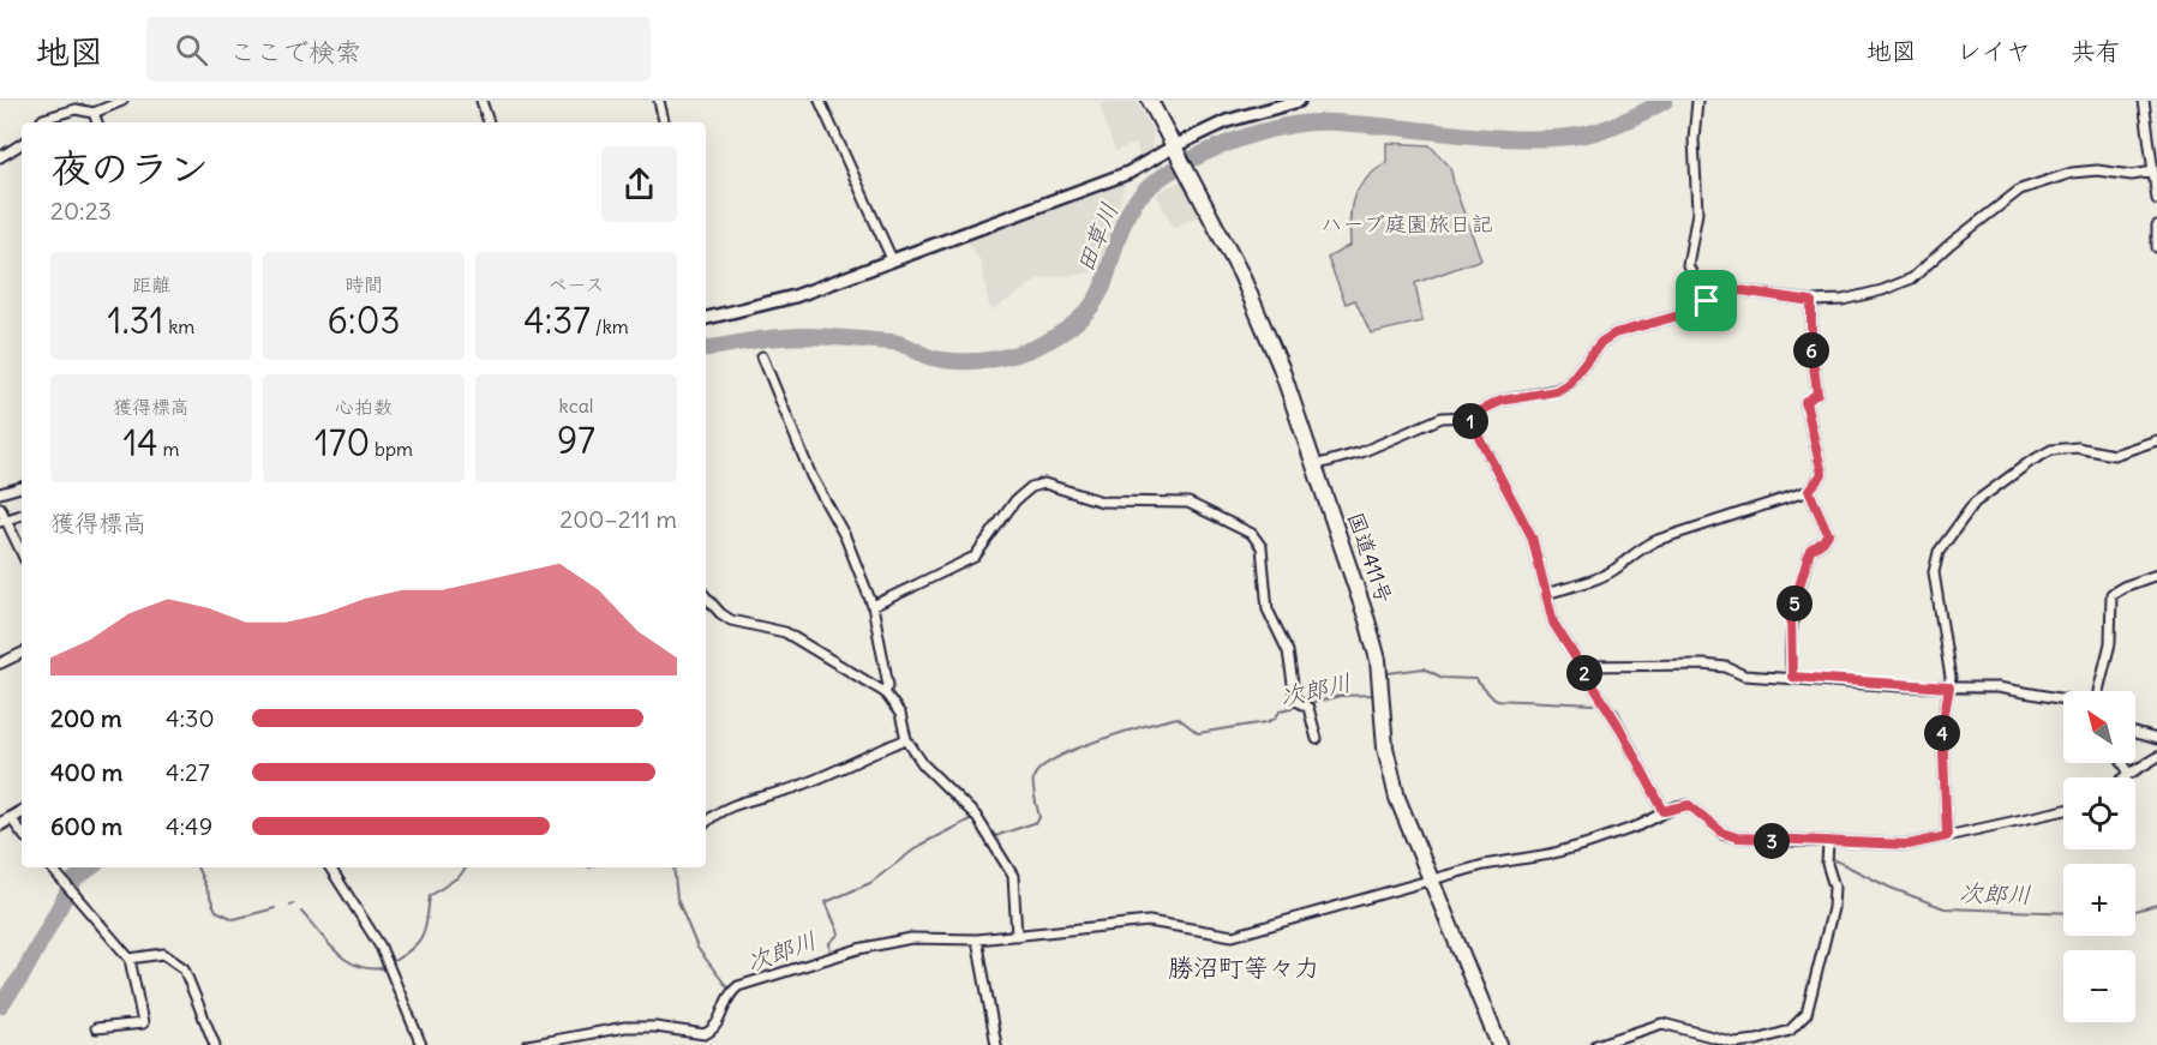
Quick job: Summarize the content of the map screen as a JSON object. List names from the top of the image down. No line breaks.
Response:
{"streets":{"highway":["国道411号"]},"districts":["勝沼町等々力"],"water":["田草川","次郎川"],"parks":["ハーブ庭園旅日記"],"north":"top left","page":{"header":"地図","search":"ここで検索","nav":["地図","レイヤ","共有"],"heading":["夜のラン","20:23"],"stats":[["距離","1.31 km"],["時間","6:03"],["ペース","4:37 /km"],["獲得標高","14 m"],["心拍数","170 bpm"],["kcal","97"]],"pins":["6","1","5","2","4","3"],"chart":["獲得標高","200–211 m"],"map_buttons":["+","−"],"list":[{"name":"200 m","note":"4:30"},{"name":"400 m","note":"4:27"},{"name":"600 m","note":"4:49"}]}}
